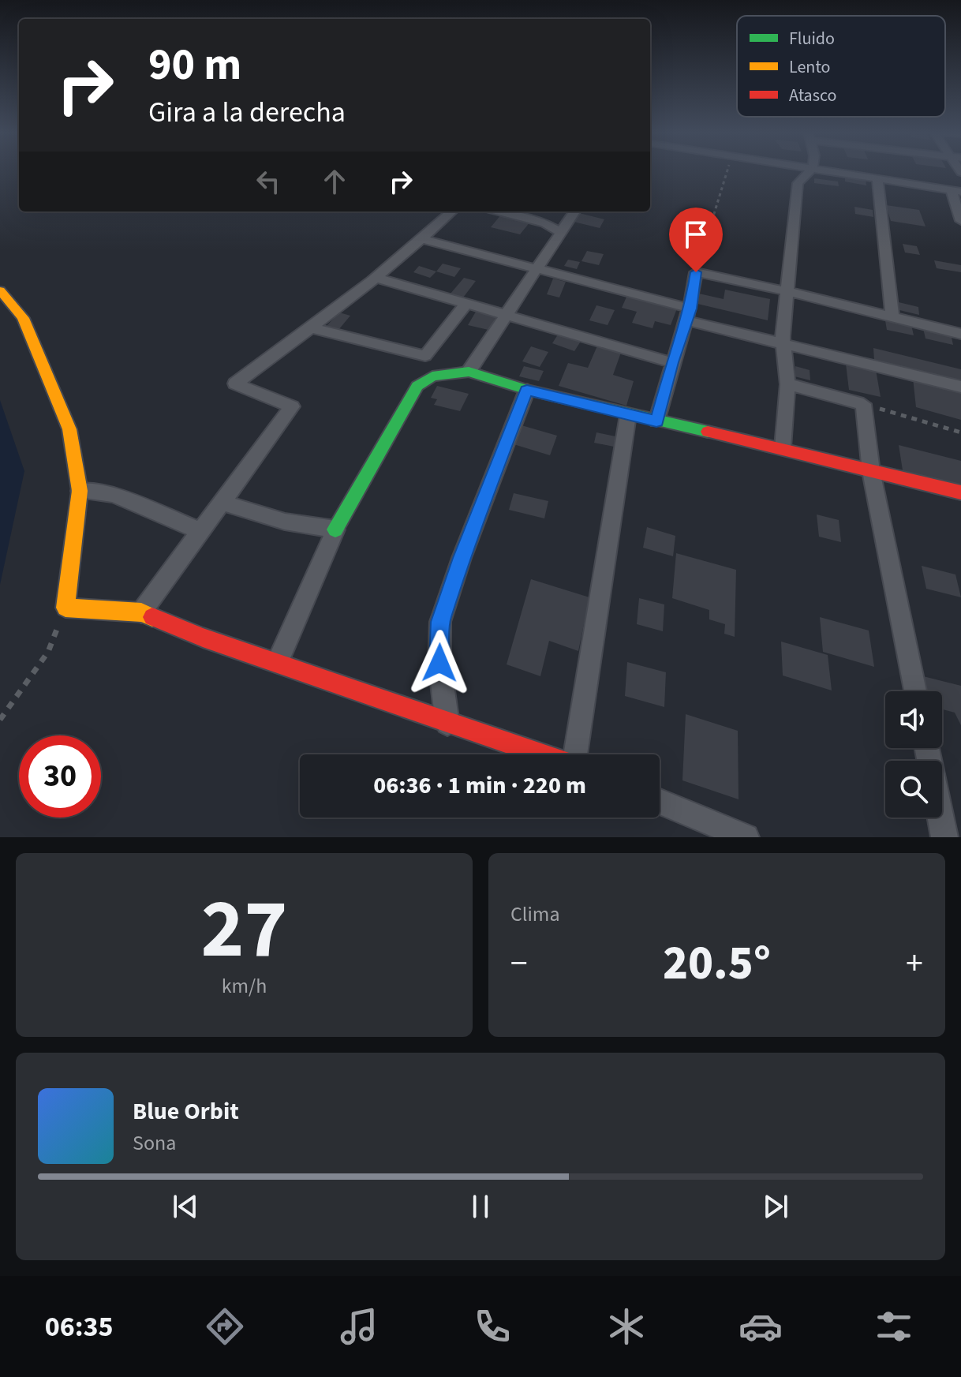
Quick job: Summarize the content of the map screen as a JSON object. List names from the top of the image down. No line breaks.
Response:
{"legend":["Fluido","Lento","Atasco"],"page":{"turn":["90 m","Gira a la derecha"],"limit":"30","trip":"06:36 · 1 min · 220 m","tile":[["27","km/h"],"Clima"],"heat":["−","20.5°","+"],"song":["Blue Orbit","Sona"],"tabs":"06:35"}}
